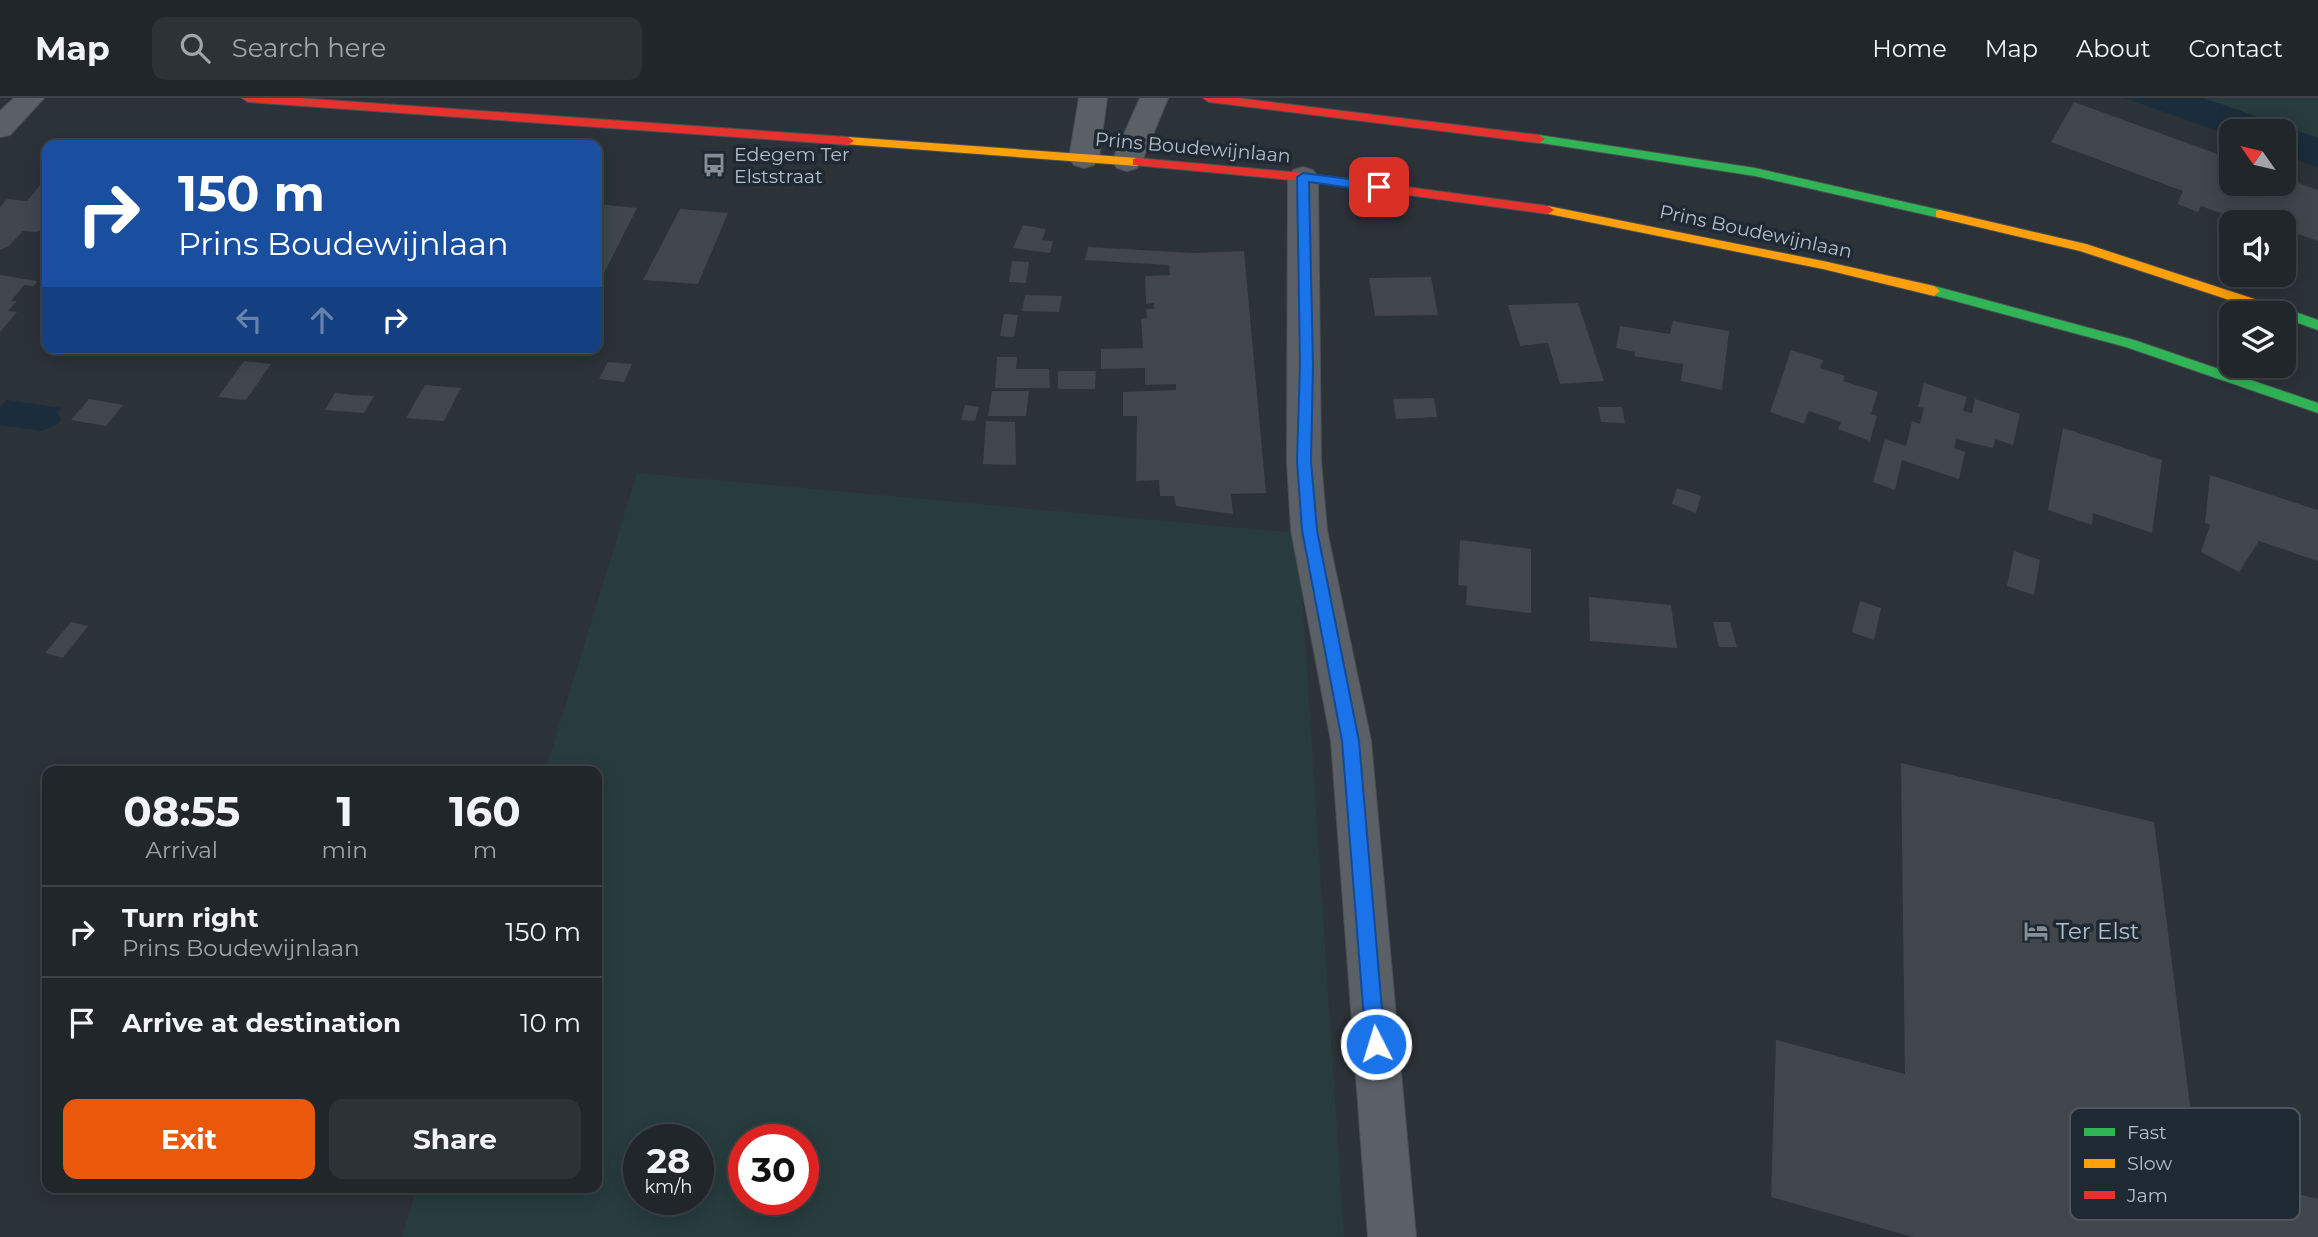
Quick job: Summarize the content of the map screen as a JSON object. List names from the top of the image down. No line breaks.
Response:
{"streets":{"main road":["Prins Boudewijnlaan"]},"places":{"bus stop":["Edegem Ter Elststraat"],"hotel":["Ter Elst"]},"legend":["Fast","Slow","Jam"],"north":"top left","page":{"header":"Map","search":"Search here","nav":["Home","Map","About","Contact"],"turn":["150 m","Prins Boudewijnlaan"],"eta":["08:55","Arrival","1","min","160","m"],"list":[{"name":"Turn right","note":"Prins Boudewijnlaan","value":"150 m"},{"name":"Arrive at destination","value":"10 m"}],"buttons":["Exit","Share"],"speed":"28 km/h","limit":"30"}}
